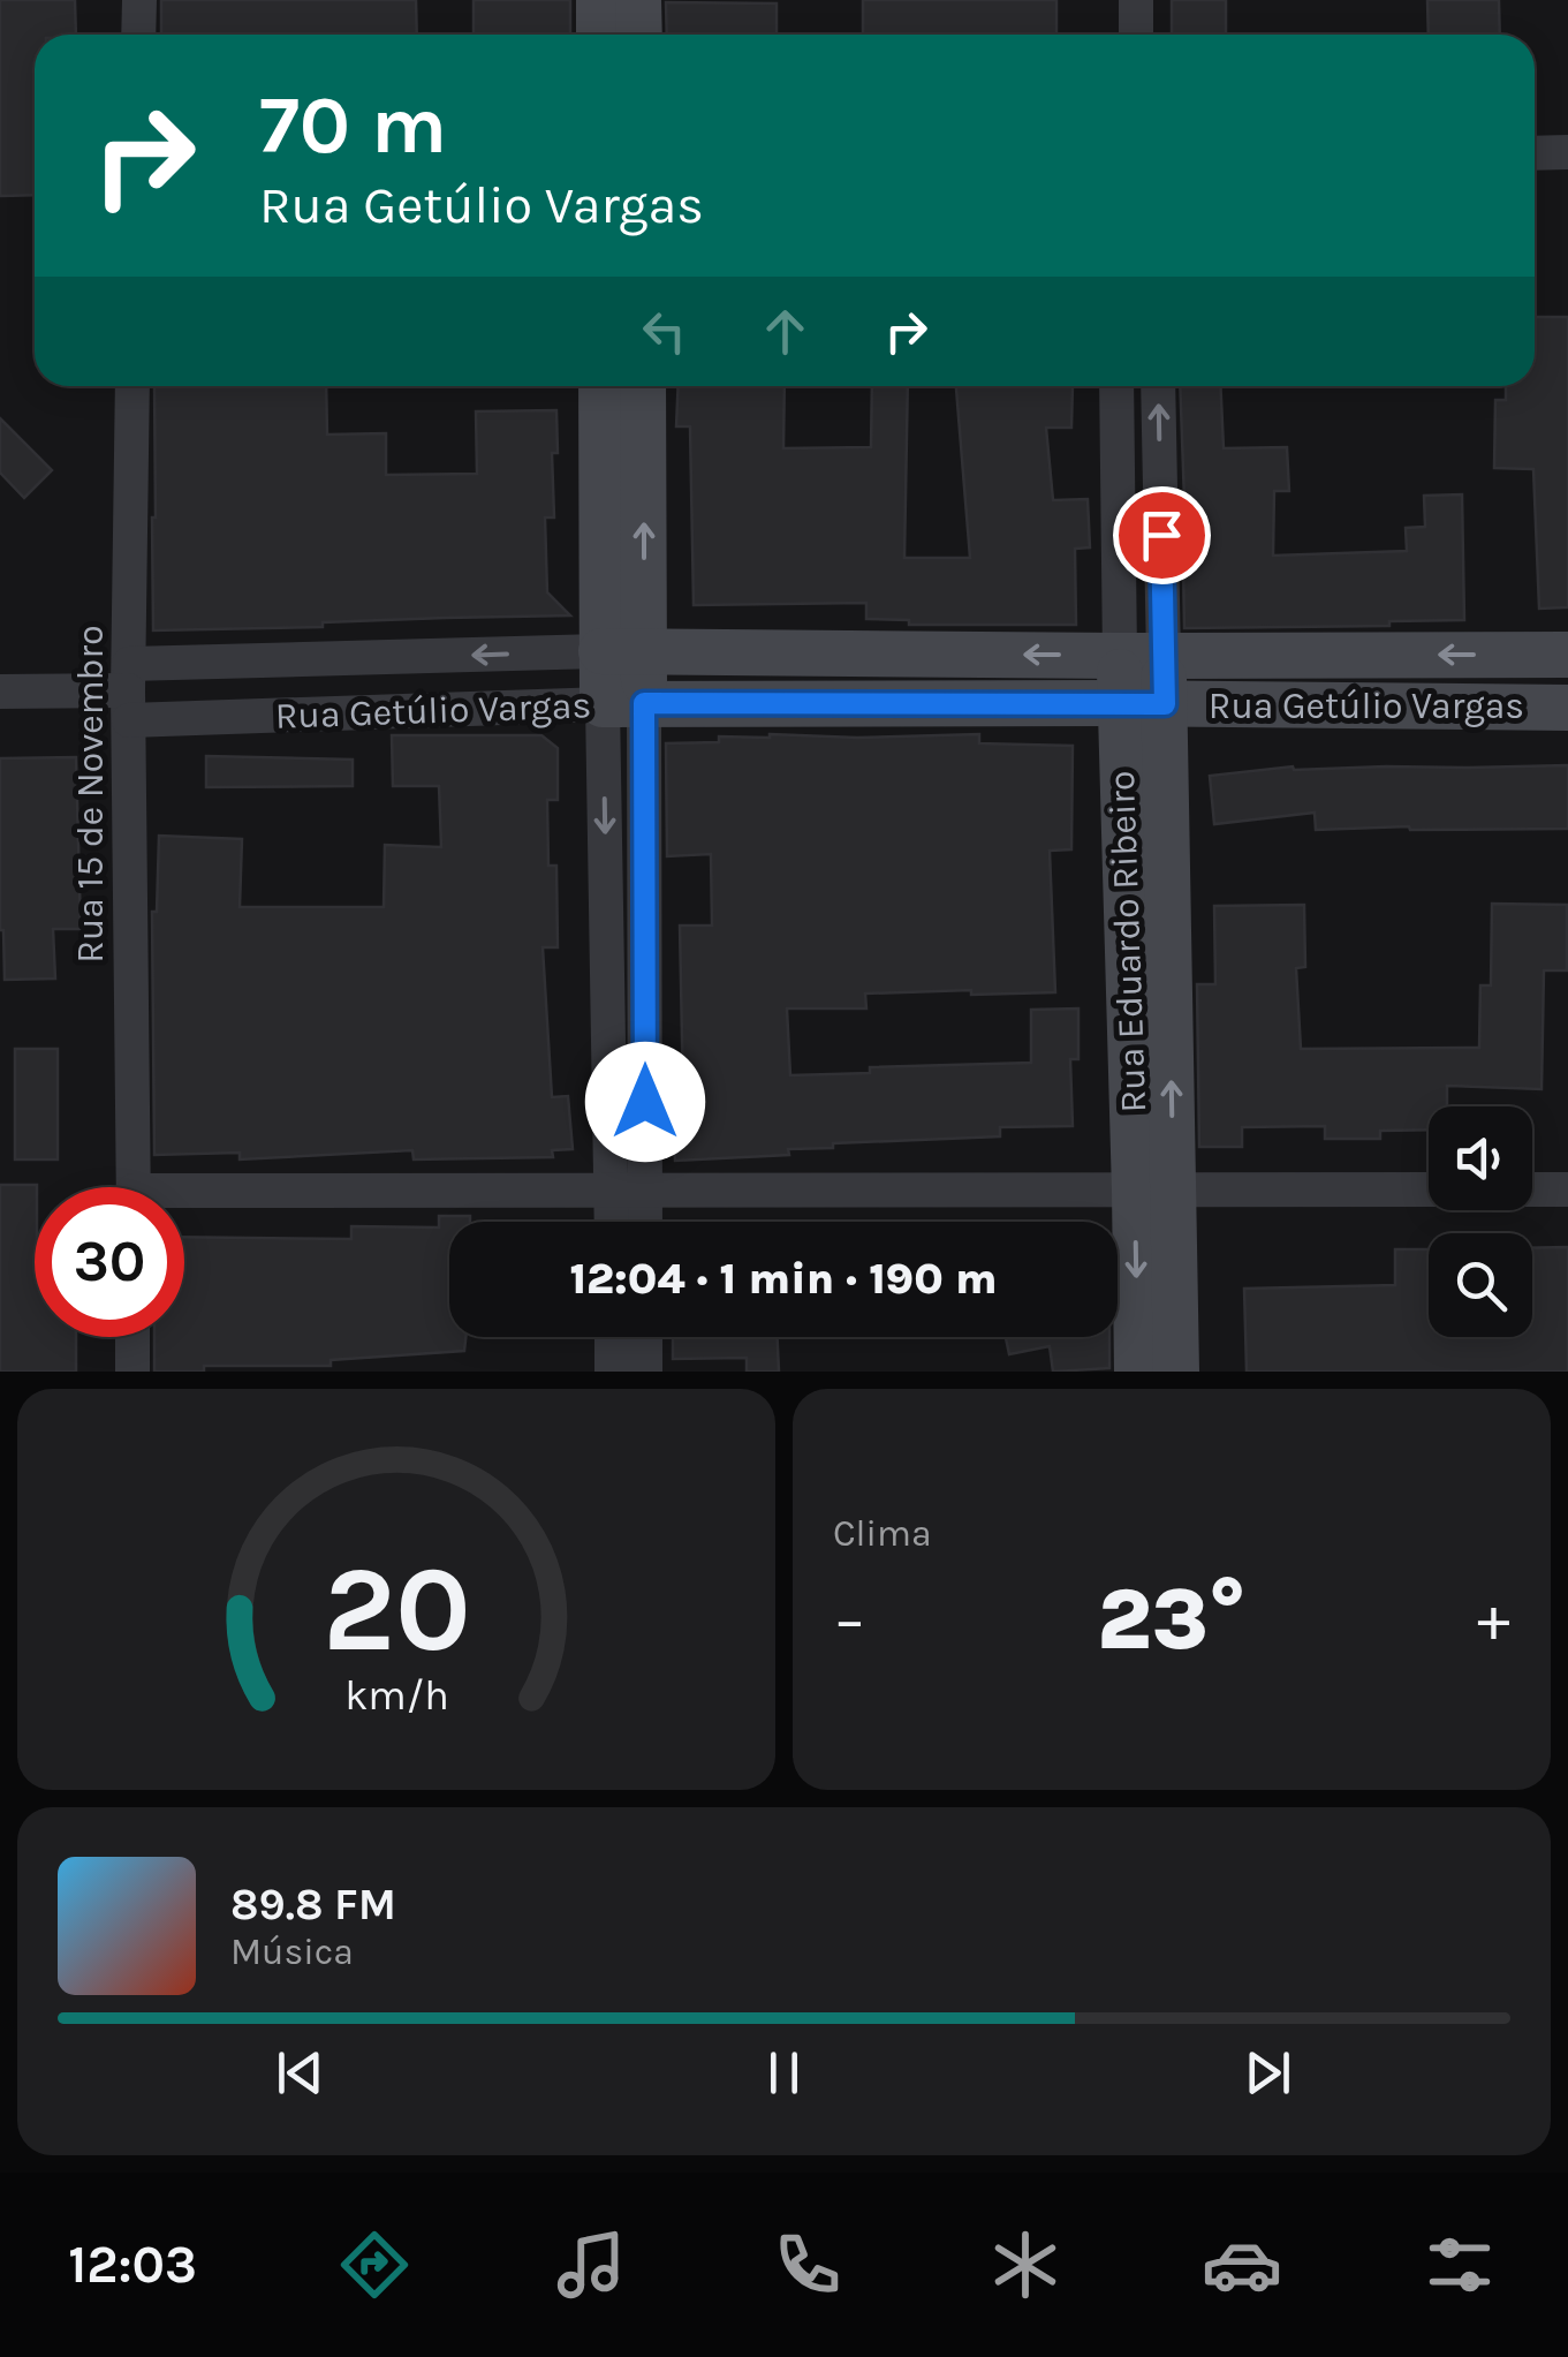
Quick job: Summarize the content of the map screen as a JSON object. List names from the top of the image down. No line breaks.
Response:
{"streets":{"street":["Rua Getúlio Vargas","Rua 15 de Novembro","Rua Eduardo Ribeiro"]},"crossings":[["Rua Getúlio Vargas","Rua 15 de Novembro"],["Rua Getúlio Vargas","Rua Eduardo Ribeiro"]],"page":{"turn":["70 m","Rua Getúlio Vargas"],"limit":"30","trip":"12:04 · 1 min · 190 m","tile":"Clima","heat":["−","23°","+"],"song":["89.8 FM","Música"],"tabs":"12:03","gauge":["20","km/h"]}}
